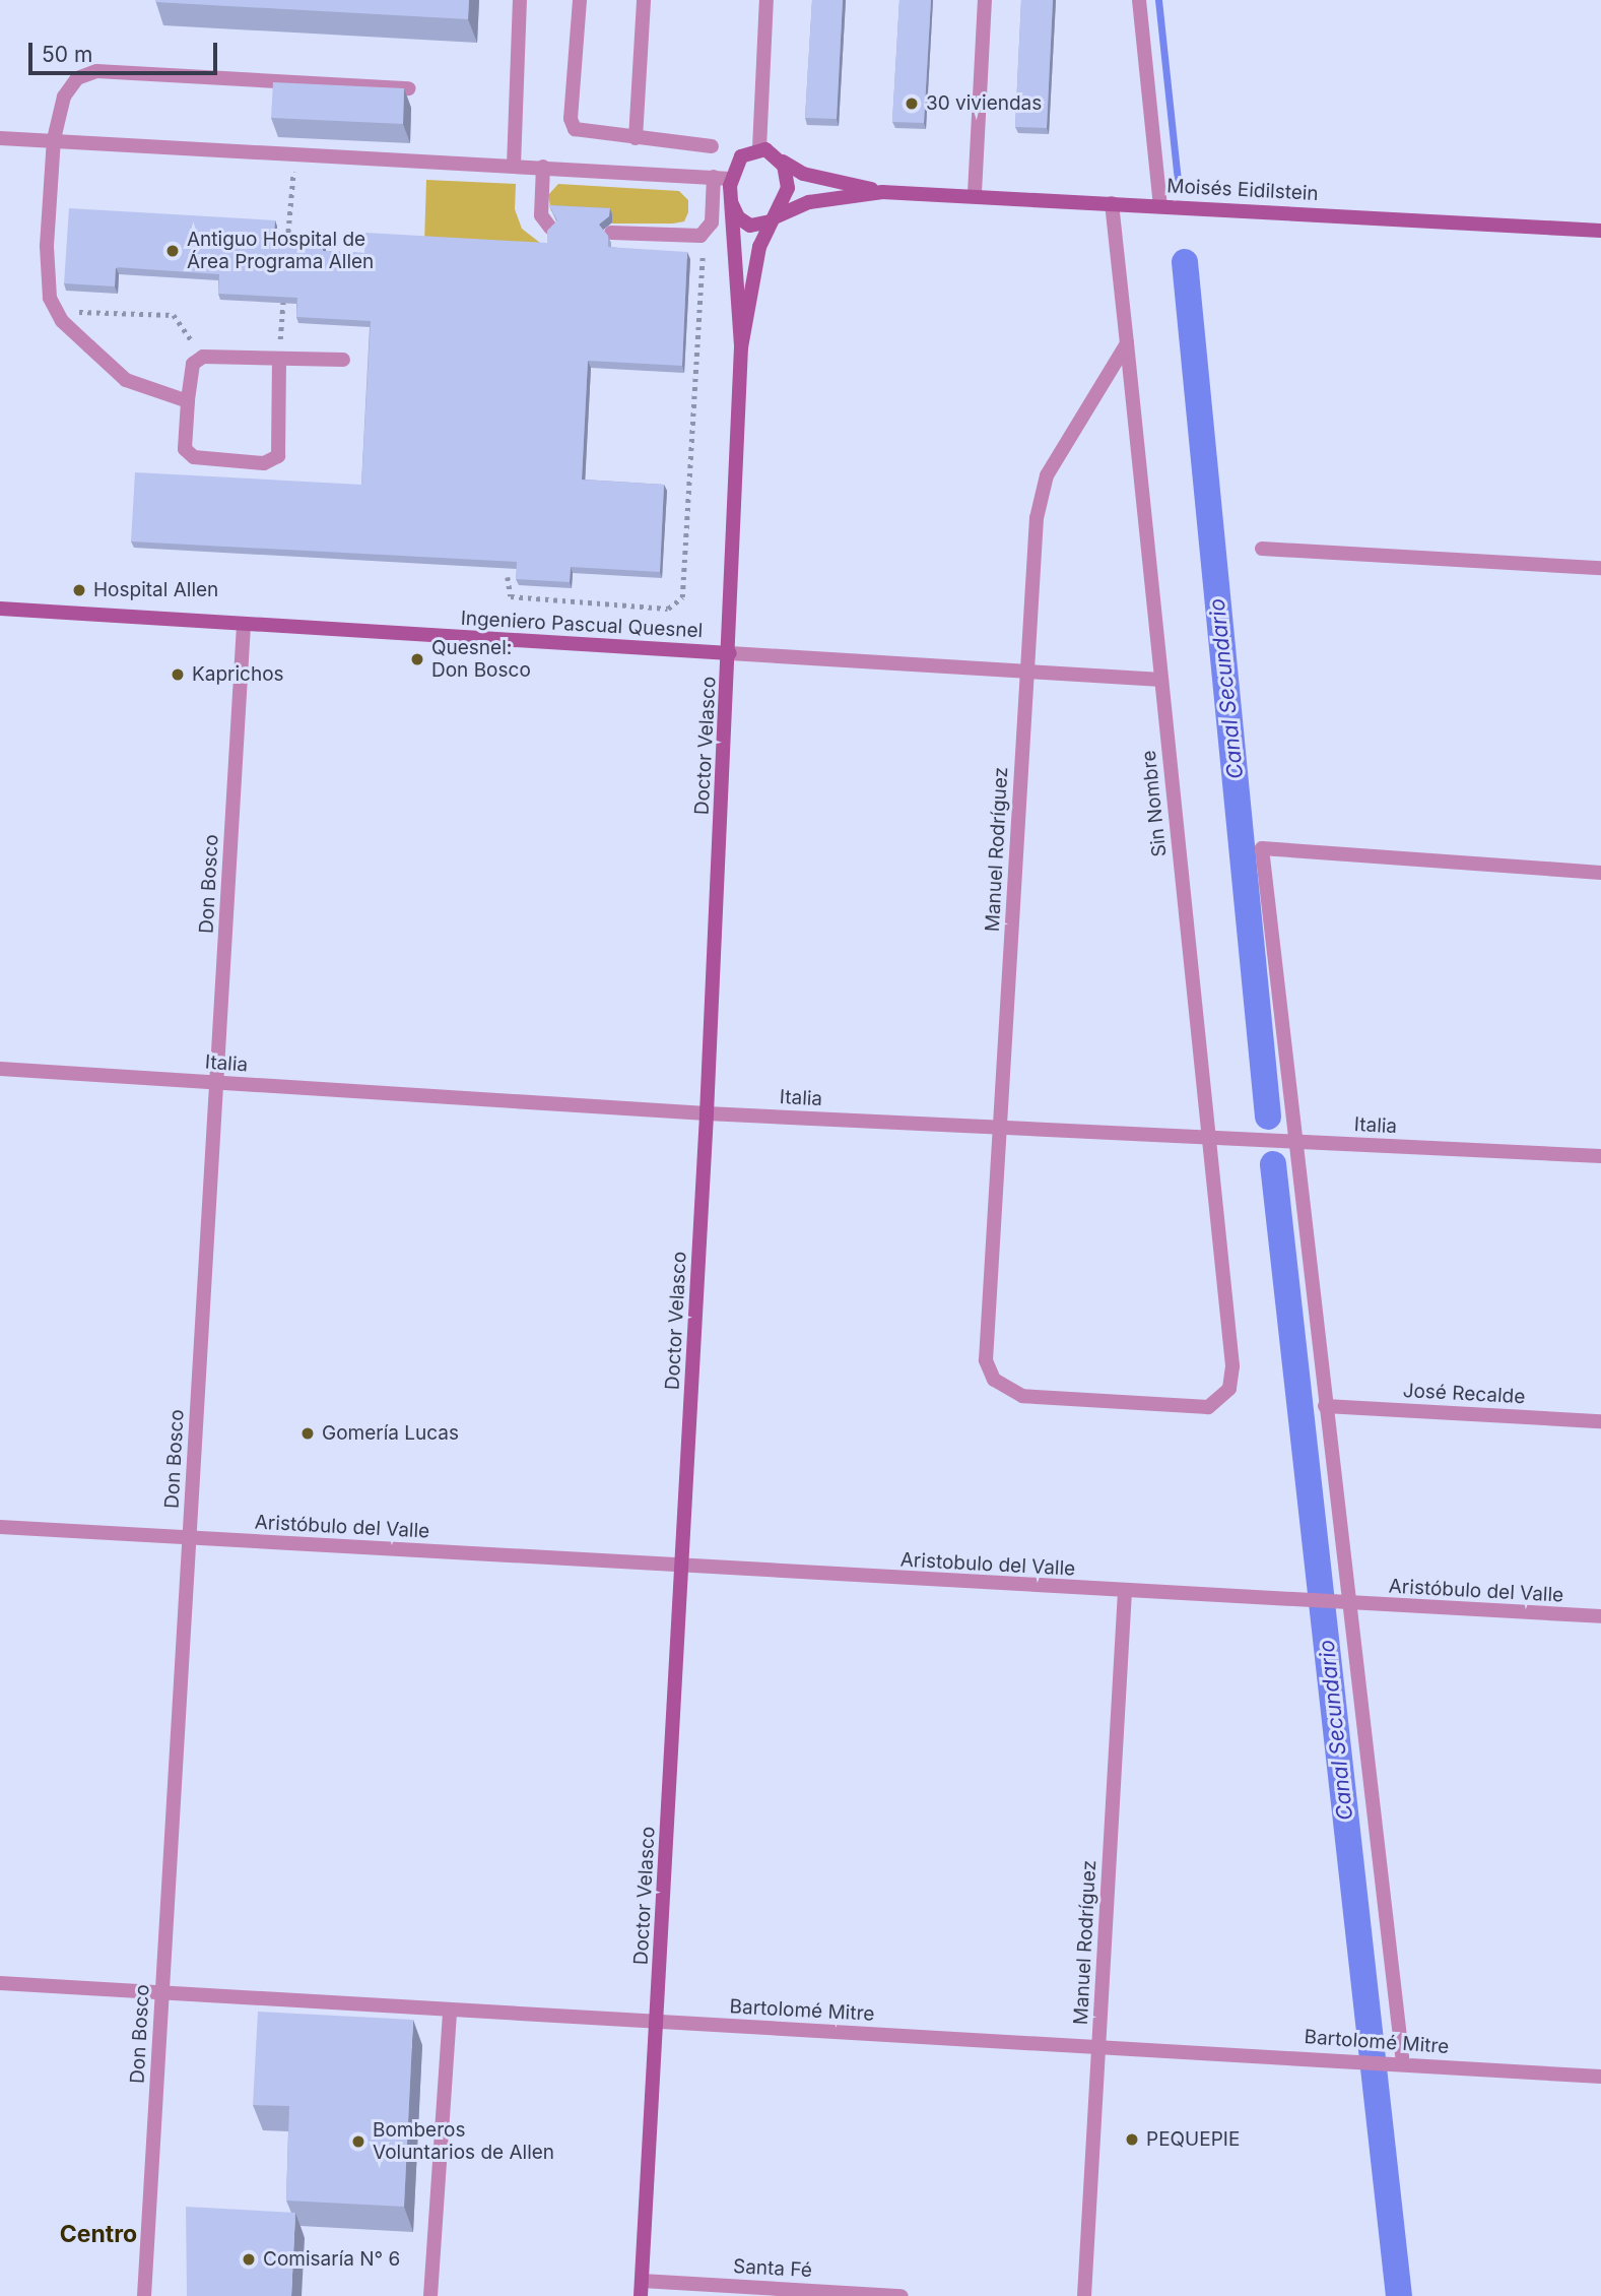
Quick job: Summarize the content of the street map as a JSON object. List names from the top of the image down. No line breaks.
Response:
{"streets":{"main road":["Moisés Eidilstein","Ingeniero Pascual Quesnel","Doctor Velasco"],"street":["Sin Nombre","Manuel Rodríguez","Don Bosco","Italia","José Recalde","Aristóbulo del Valle","Aristobulo del Valle","Bartolomé Mitre","Santa Fé"]},"crossings":[["Moisés Eidilstein","Doctor Velasco"],["Moisés Eidilstein","Sin Nombre"],["Ingeniero Pascual Quesnel","Doctor Velasco"],["Ingeniero Pascual Quesnel","Sin Nombre"],["Ingeniero Pascual Quesnel","Manuel Rodríguez"],["Ingeniero Pascual Quesnel","Don Bosco"],["Doctor Velasco","Italia"],["Doctor Velasco","Aristóbulo del Valle"],["Doctor Velasco","Aristobulo del Valle"],["Doctor Velasco","Bartolomé Mitre"],["Doctor Velasco","Santa Fé"],["Sin Nombre","Manuel Rodríguez"],["Sin Nombre","Italia"],["Manuel Rodríguez","Italia"],["Manuel Rodríguez","Aristobulo del Valle"],["Manuel Rodríguez","Bartolomé Mitre"],["Don Bosco","Italia"],["Don Bosco","Aristóbulo del Valle"],["Don Bosco","Bartolomé Mitre"],["Aristóbulo del Valle","Aristobulo del Valle"]],"districts":["Centro"],"water":["Canal Secundario"],"places":["30 viviendas","Antiguo Hospital de Área Programa Allen","Hospital Allen","Quesnel: Don Bosco","Kaprichos","Gomería Lucas","PEQUEPIE","Bomberos Voluntarios de Allen","Comisaría N° 6"],"scale_bar":"50 m"}
